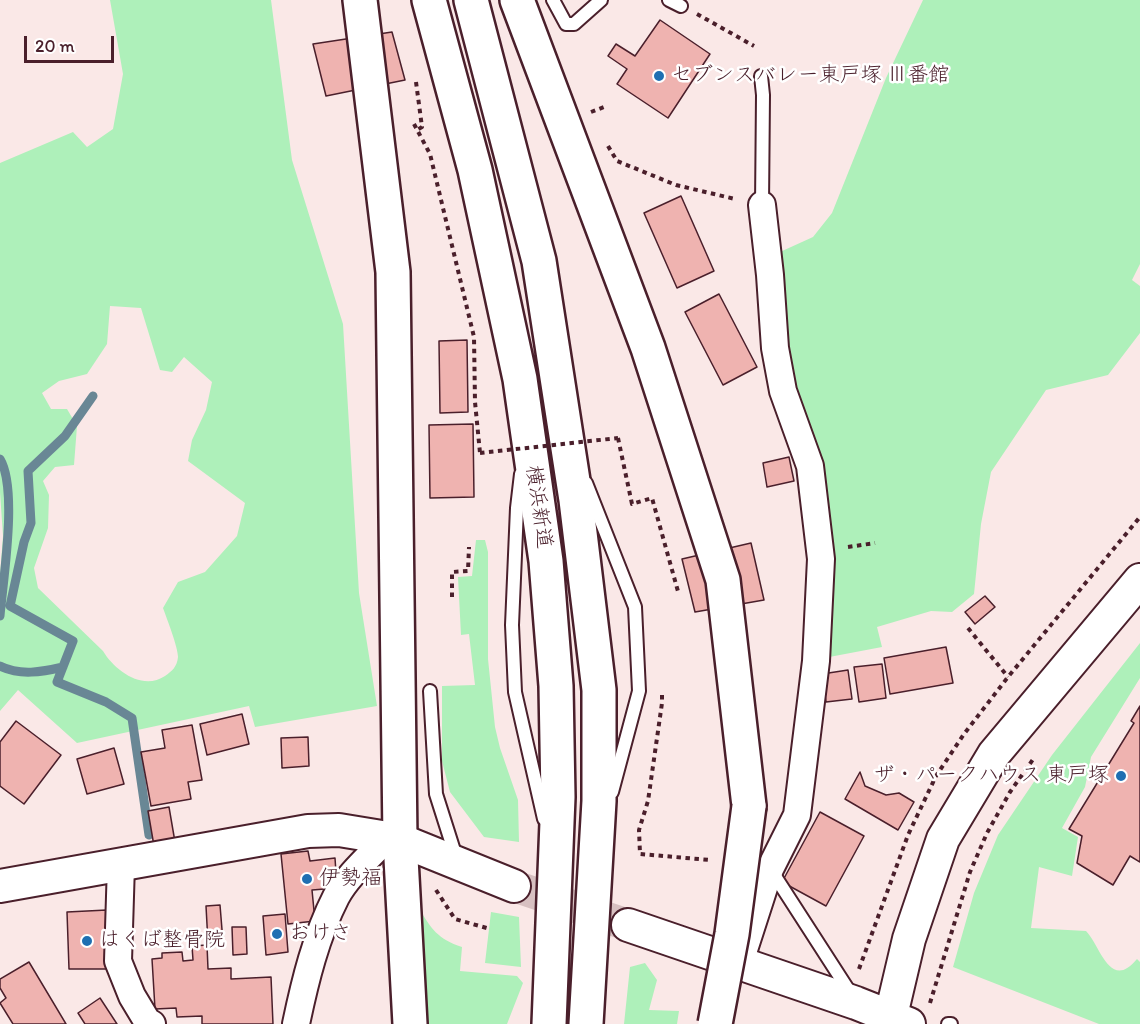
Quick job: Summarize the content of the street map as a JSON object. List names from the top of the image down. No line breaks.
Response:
{"streets":{"highway":["横浜新道"]},"places":["セブンスバレー東戸塚 Ⅲ番館","ザ・パークハウス 東戸塚","伊勢福","おけさ","はくば整骨院"],"scale_bar":"20 m"}
